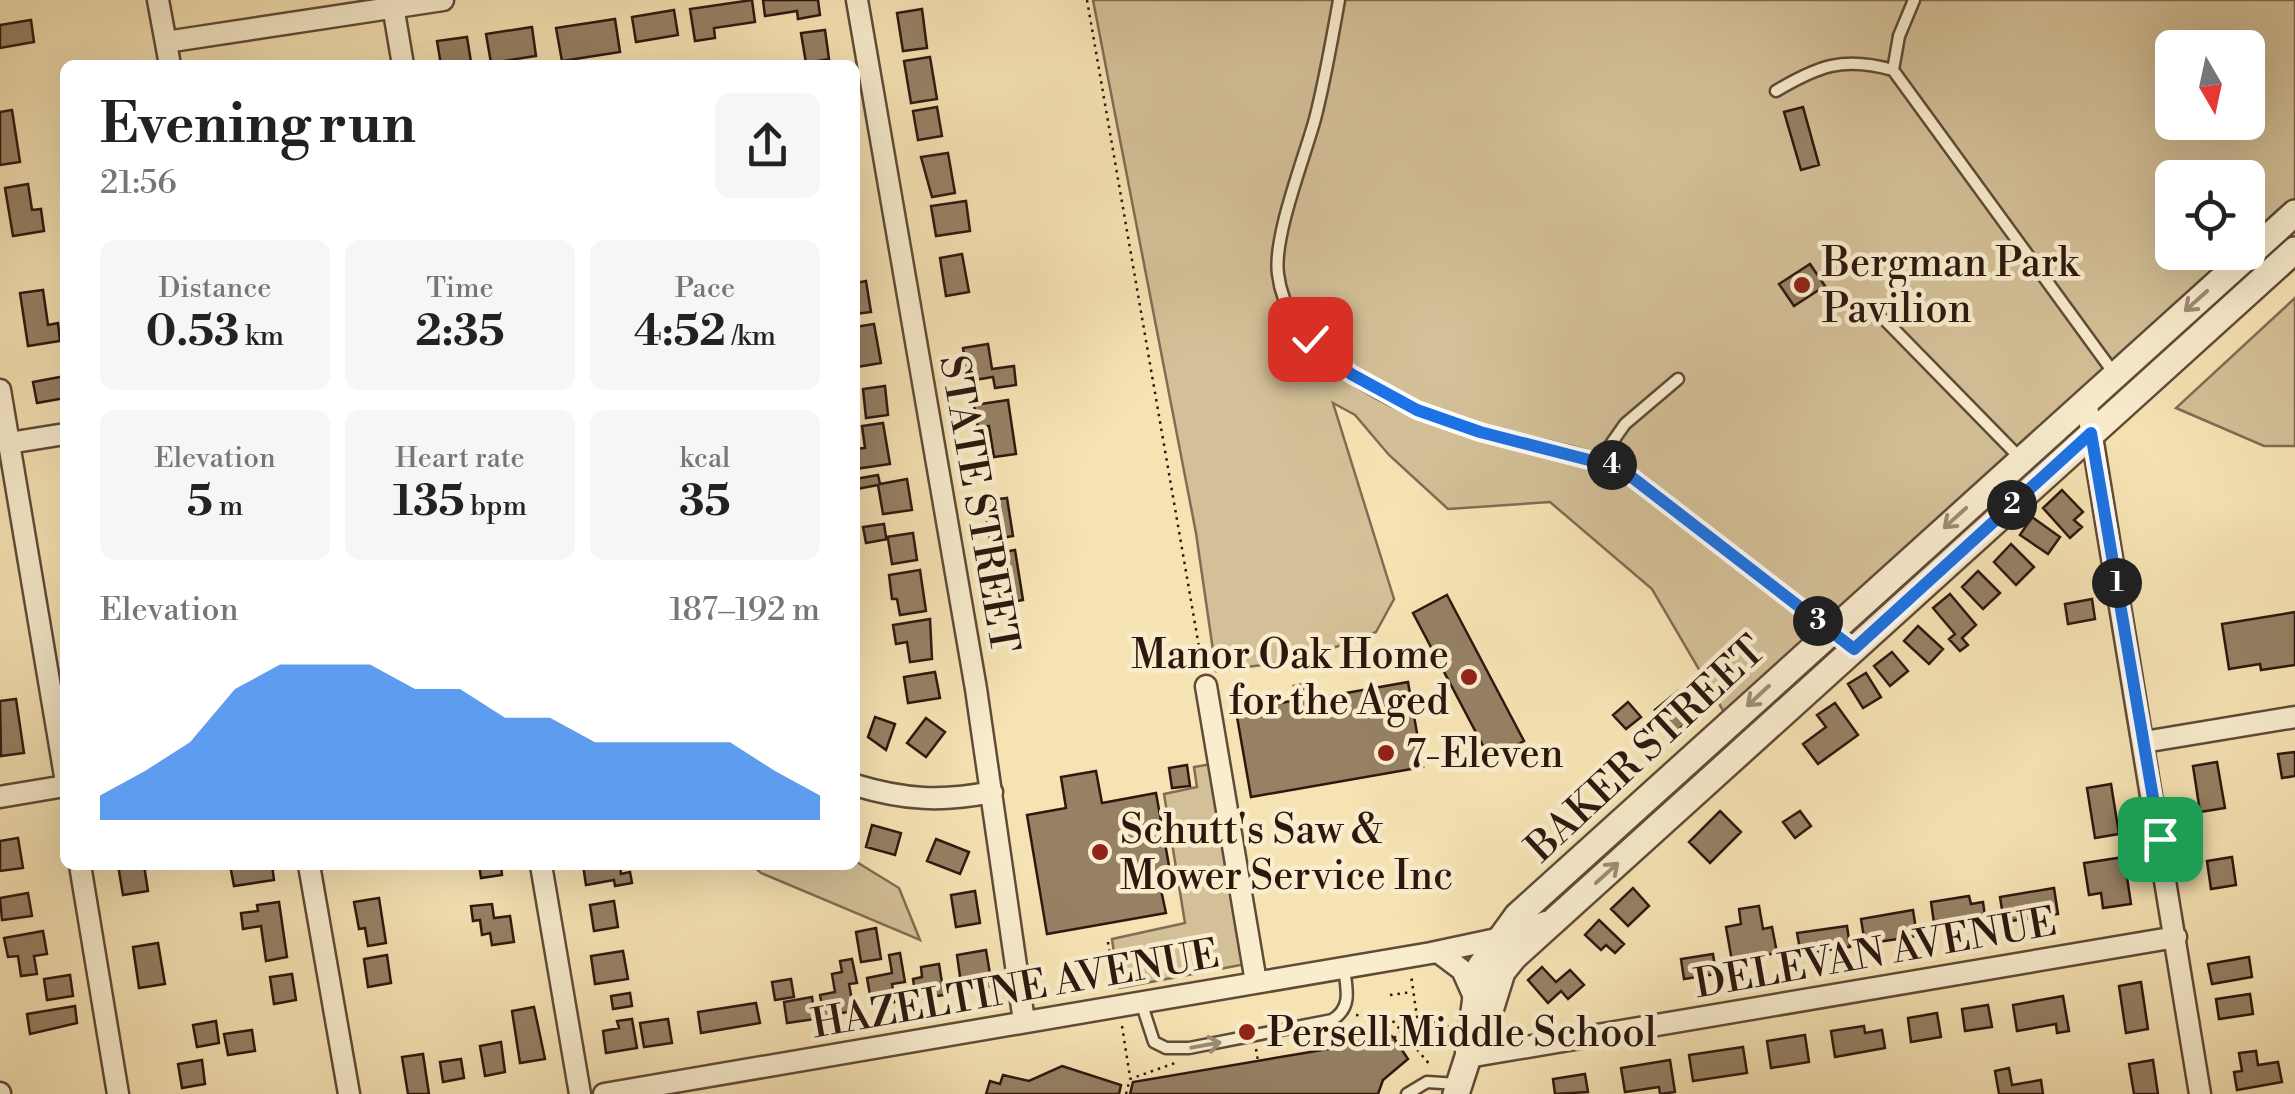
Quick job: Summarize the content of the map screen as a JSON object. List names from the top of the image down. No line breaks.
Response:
{"streets":{"street":["STATE STREET","BAKER STREET","DELEVAN AVENUE","HAZELTINE AVENUE"]},"crossings":[["STATE STREET","HAZELTINE AVENUE"],["BAKER STREET","DELEVAN AVENUE"],["BAKER STREET","HAZELTINE AVENUE"]],"places":["Bergman Park Pavilion","Manor Oak Home for the Aged","7-Eleven","Schutt's Saw & Mower Service Inc","Persell Middle School"],"north":"bottom","page":{"heading":["Evening run","21:56"],"stats":[["Distance","0.53 km"],["Time","2:35"],["Pace","4:52 /km"],["Elevation","5 m"],["Heart rate","135 bpm"],["kcal","35"]],"pins":["4","2","1","3"],"chart":["Elevation","187–192 m"]}}
